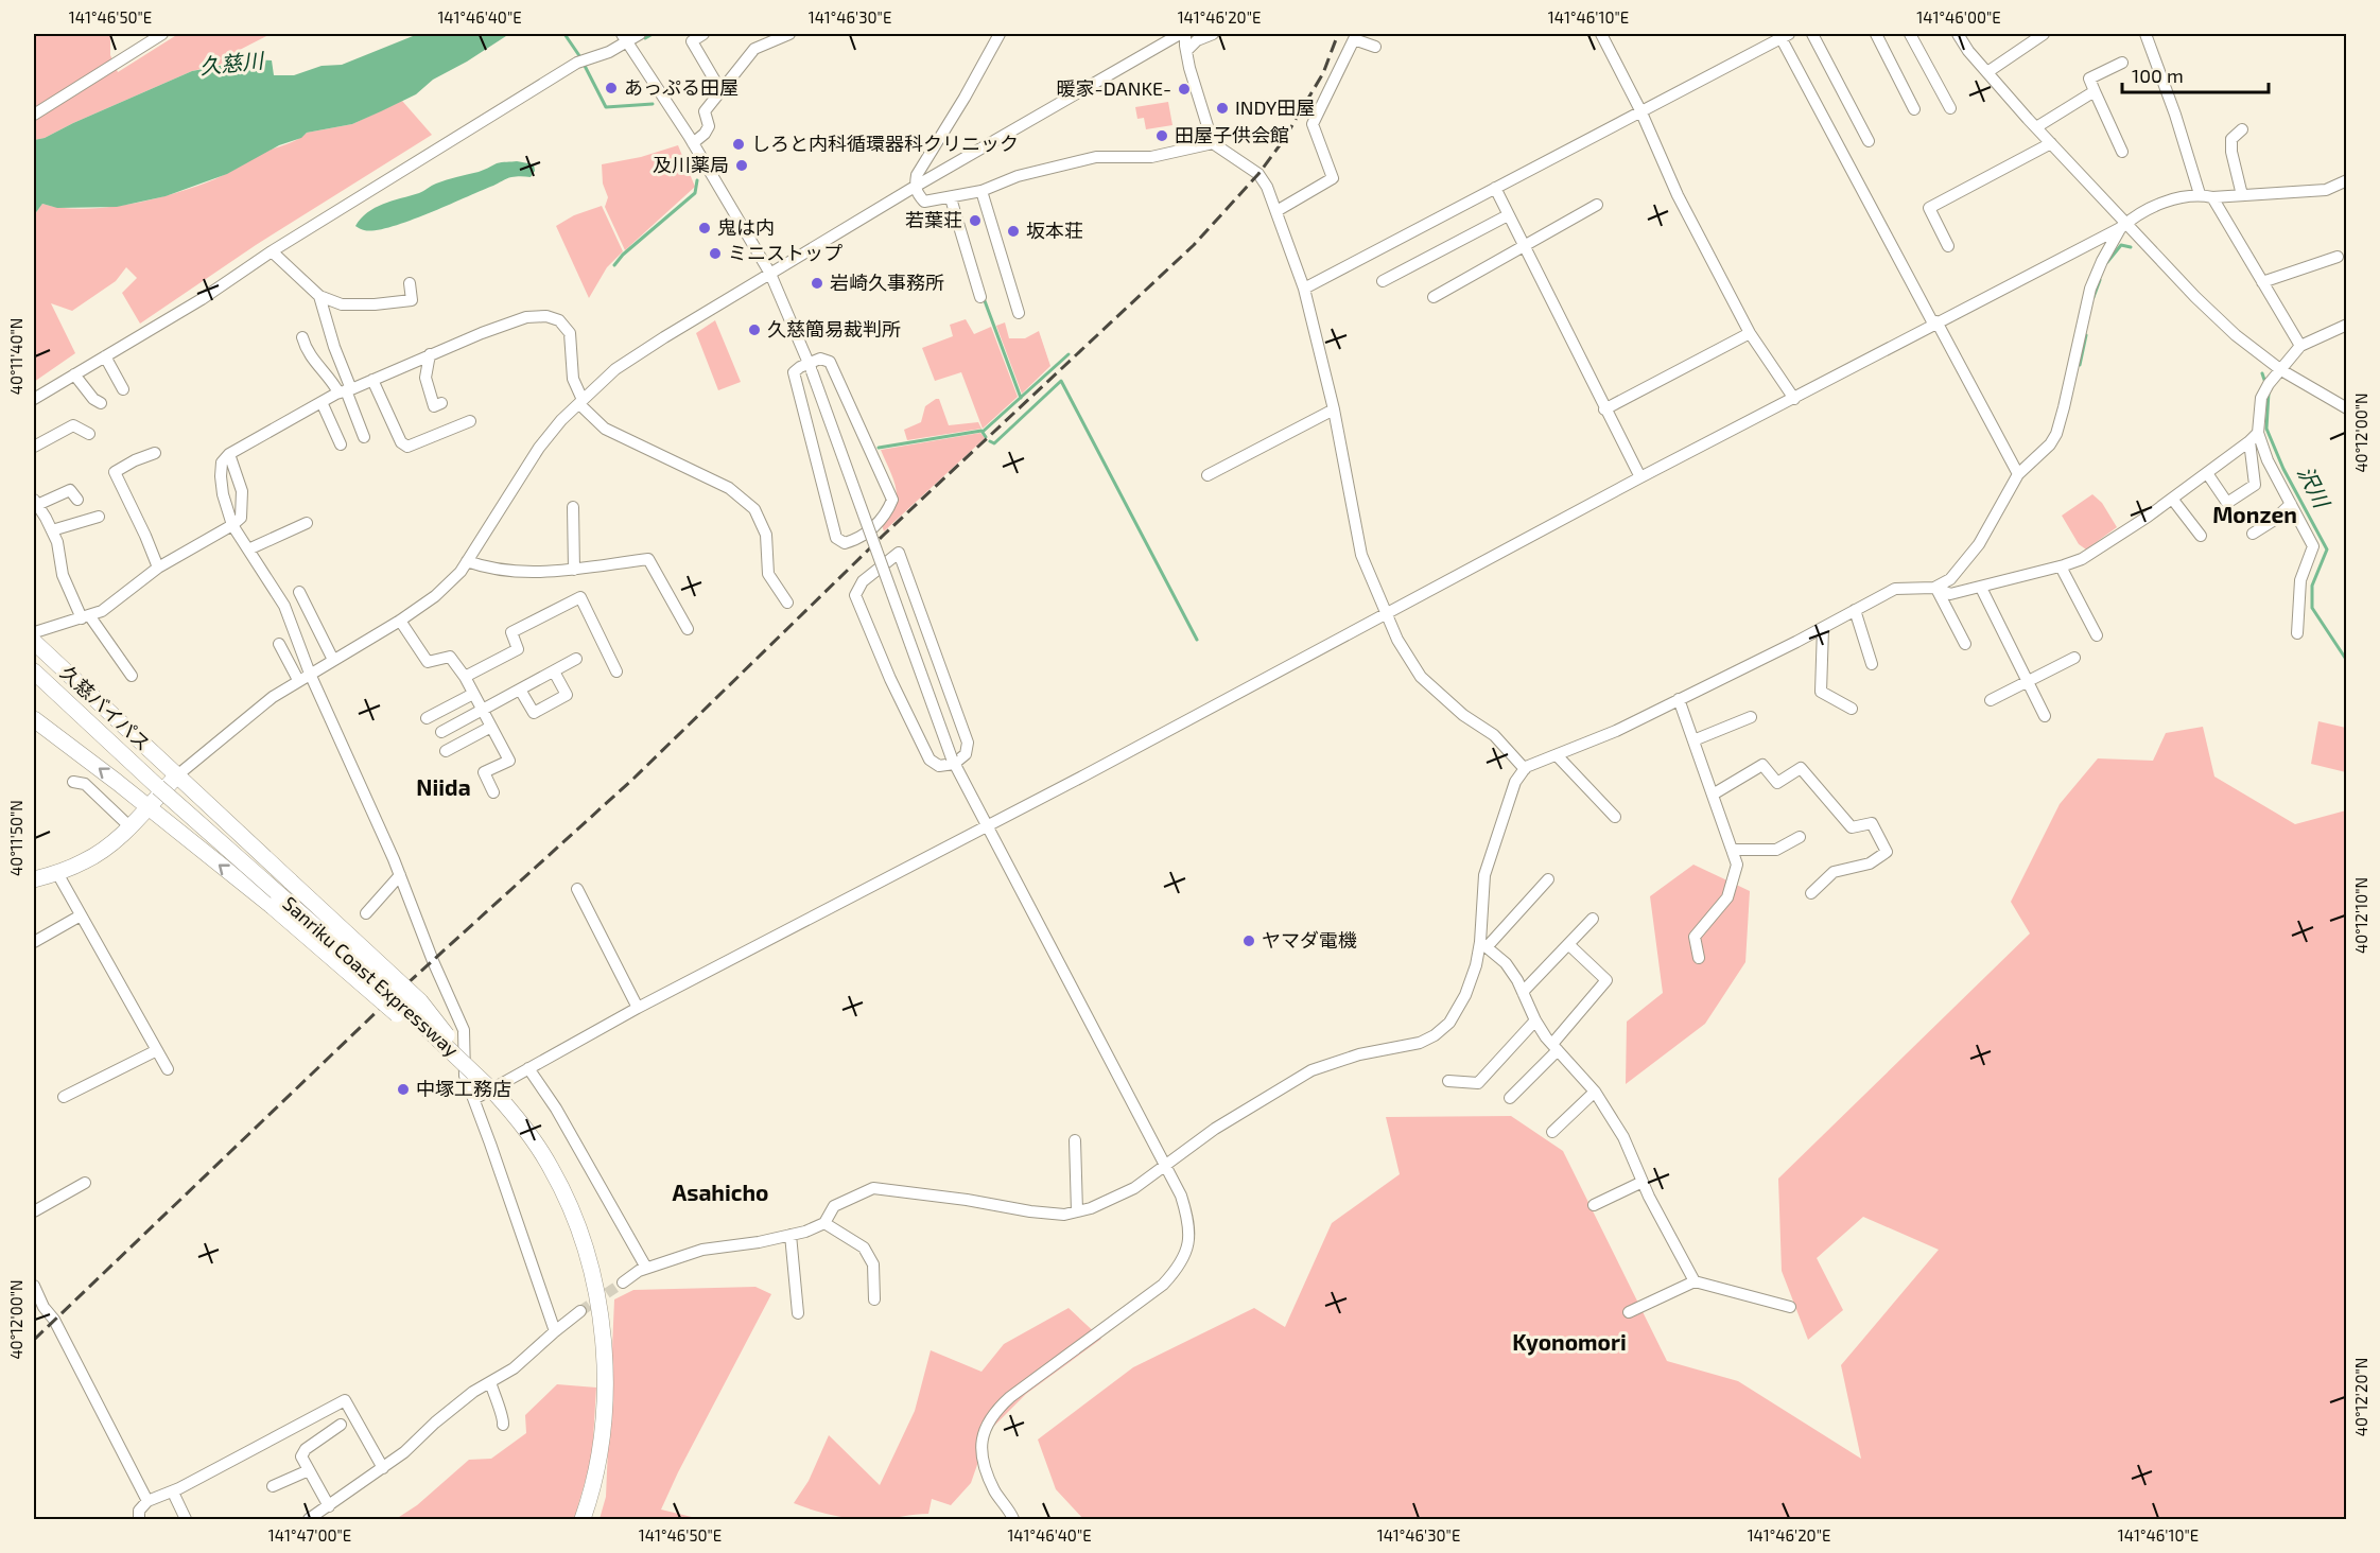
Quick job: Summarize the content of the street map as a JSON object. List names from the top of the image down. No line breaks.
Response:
{"streets":{"highway":["久慈バイパス","Sanriku Coast Expressway"]},"crossings":[["久慈バイパス","Sanriku Coast Expressway"]],"districts":["Monzen","Niida","Asahicho","Kyonomori"],"water":["久慈川","沢川"],"places":["あっぷる田屋","暖家-DANKE-","INDY田屋","田屋子供会館","しろと内科循環器科クリニック","及川薬局","若葉荘","鬼は内","坂本荘","ミニストップ","岩崎久事務所","久慈簡易裁判所","ヤマダ電機","中塚工務店"],"scale_bar":"100 m","coordinates":["141°46'50\"E","141°46'40\"E","141°46'30\"E","141°46'20\"E","141°46'10\"E","141°46'00\"E","40°11'40\"N","40°12'00\"N","40°11'50\"N","40°12'10\"N","40°12'20\"N","141°47'00\"E"]}
